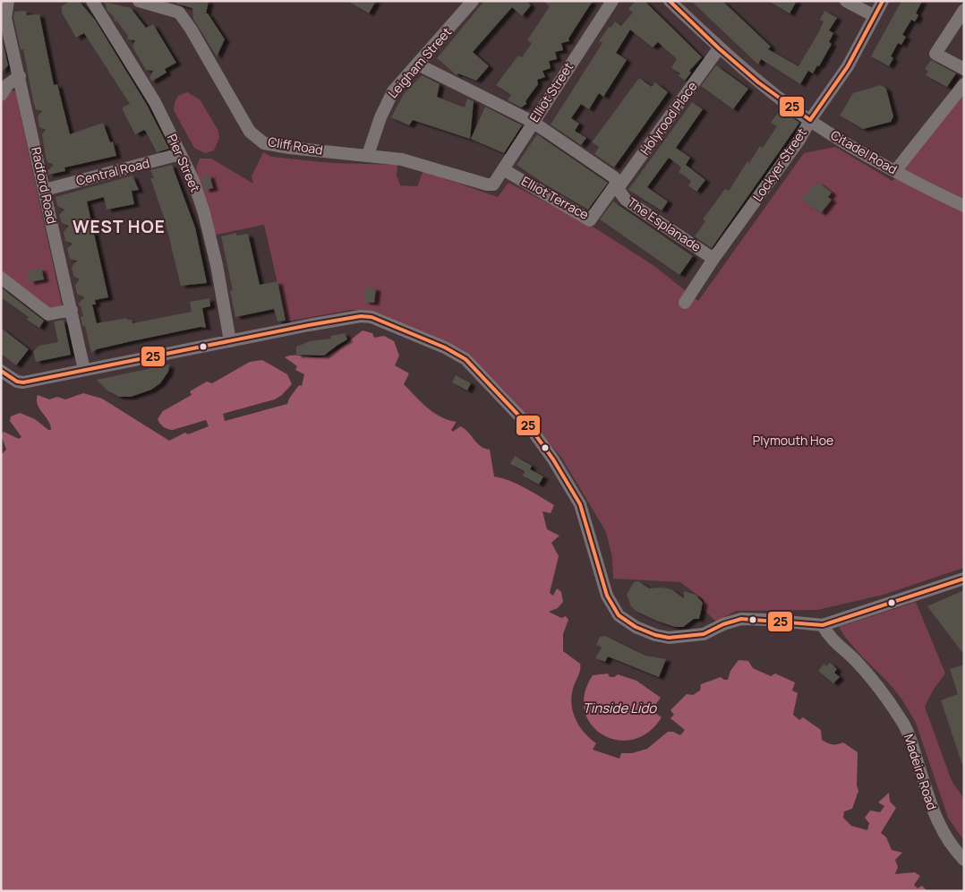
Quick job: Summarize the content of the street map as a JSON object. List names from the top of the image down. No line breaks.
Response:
{"streets":{"street":["Leigham Street","Elliot Street","Holyrood Place","Cliff Road","Citadel Road","Pier Street","Lockyer Street","Central Road","Radford Road","Elliot Terrace","The Esplanade","Madeira Road"]},"crossings":[["Leigham Street","Cliff Road"],["Leigham Street","The Esplanade"],["Elliot Street","Cliff Road"],["Elliot Street","Elliot Terrace"],["Elliot Street","The Esplanade"],["Holyrood Place","Citadel Road"],["Holyrood Place","Elliot Terrace"],["Holyrood Place","The Esplanade"],["Citadel Road","Lockyer Street"],["Pier Street","Central Road"],["Lockyer Street","The Esplanade"],["Central Road","Radford Road"],["Elliot Terrace","The Esplanade"]],"districts":["WEST HOE"],"water":["Tinside Lido"],"parks":["Plymouth Hoe"],"lines":["transit line 25"]}
